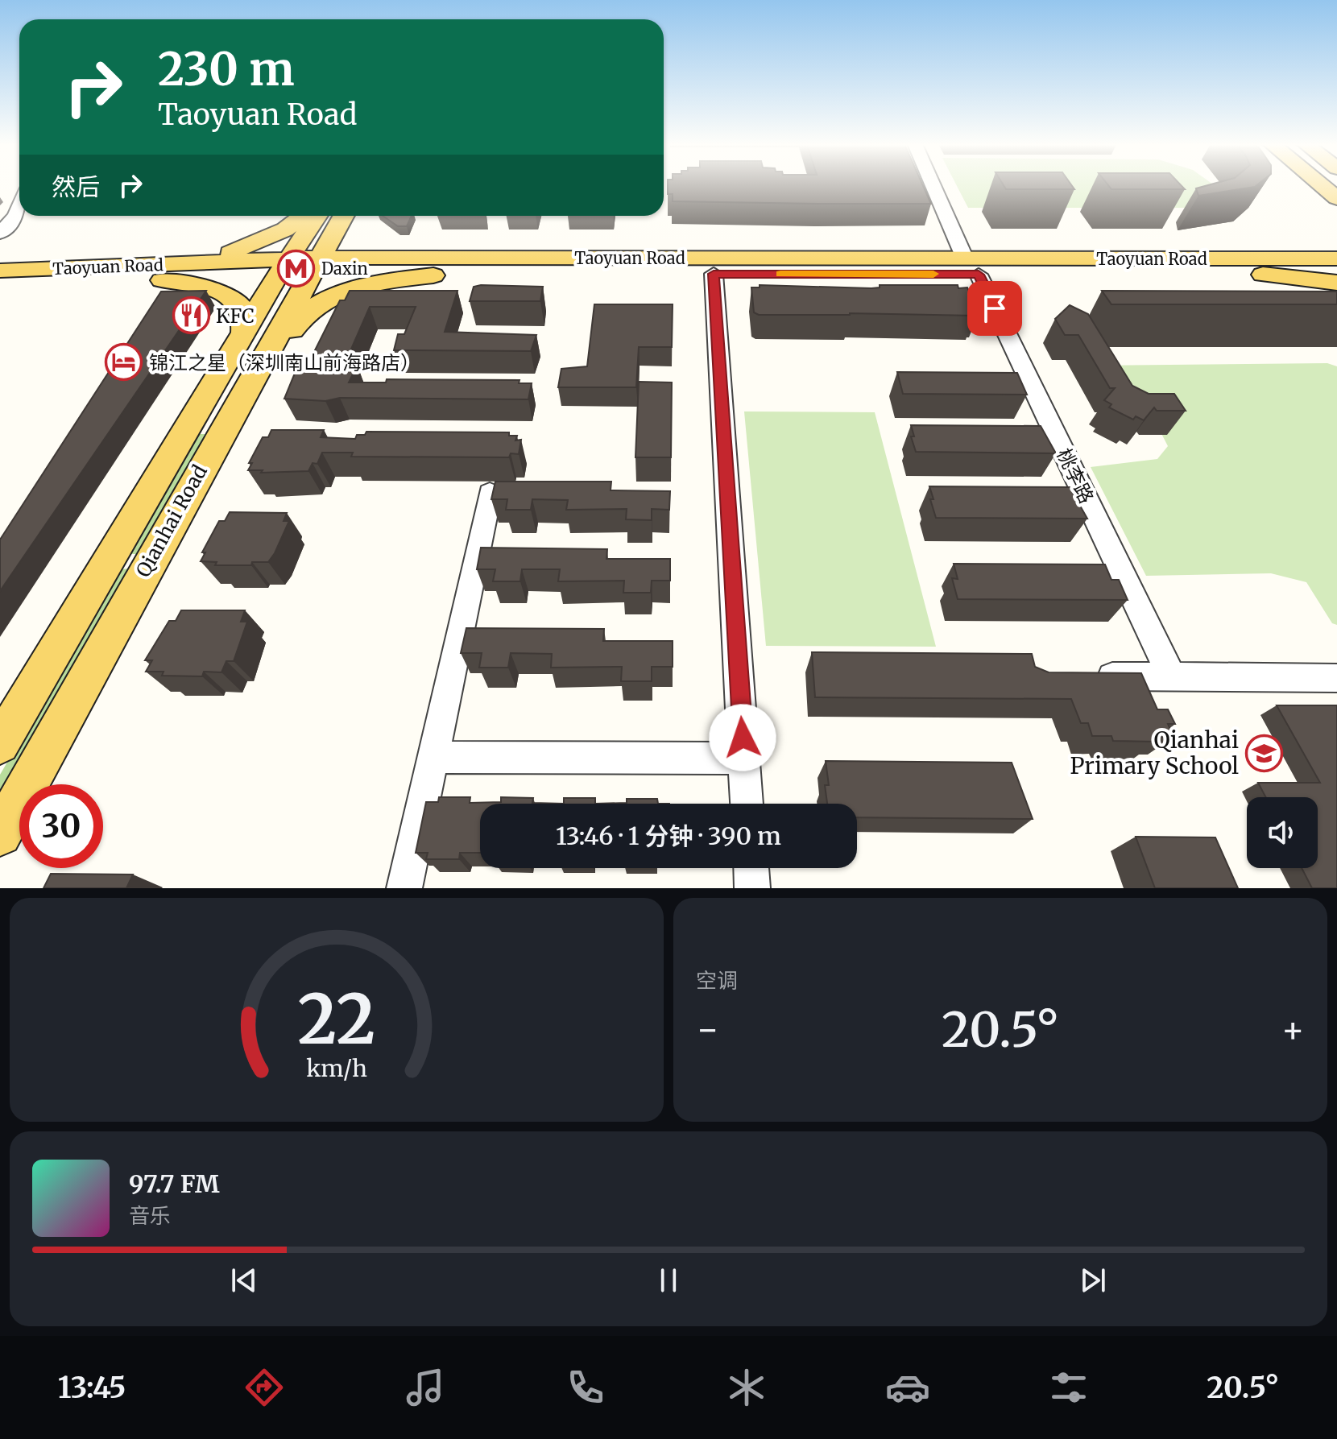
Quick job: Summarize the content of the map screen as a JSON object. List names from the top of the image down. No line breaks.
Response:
{"streets":{"main road":["Taoyuan Road","Qianhai Road"],"street":["桃李路"]},"crossings":[["Taoyuan Road","桃李路"],["Taoyuan Road","Qianhai Road"]],"places":{"metro station":["Daxin"],"restaurant":["KFC"],"hotel":["锦江之星（深圳南山前海路店）"],"school or university":["Qianhai Primary School"]},"page":{"turn":["230 m","Taoyuan Road"],"then":"然后","limit":"30","trip":"13:46 · 1 分钟 · 390 m","tile":"空调","heat":["−","20.5°","+"],"song":["97.7 FM","音乐"],"tabs":["13:45","20.5°"],"gauge":["22","km/h"]}}
